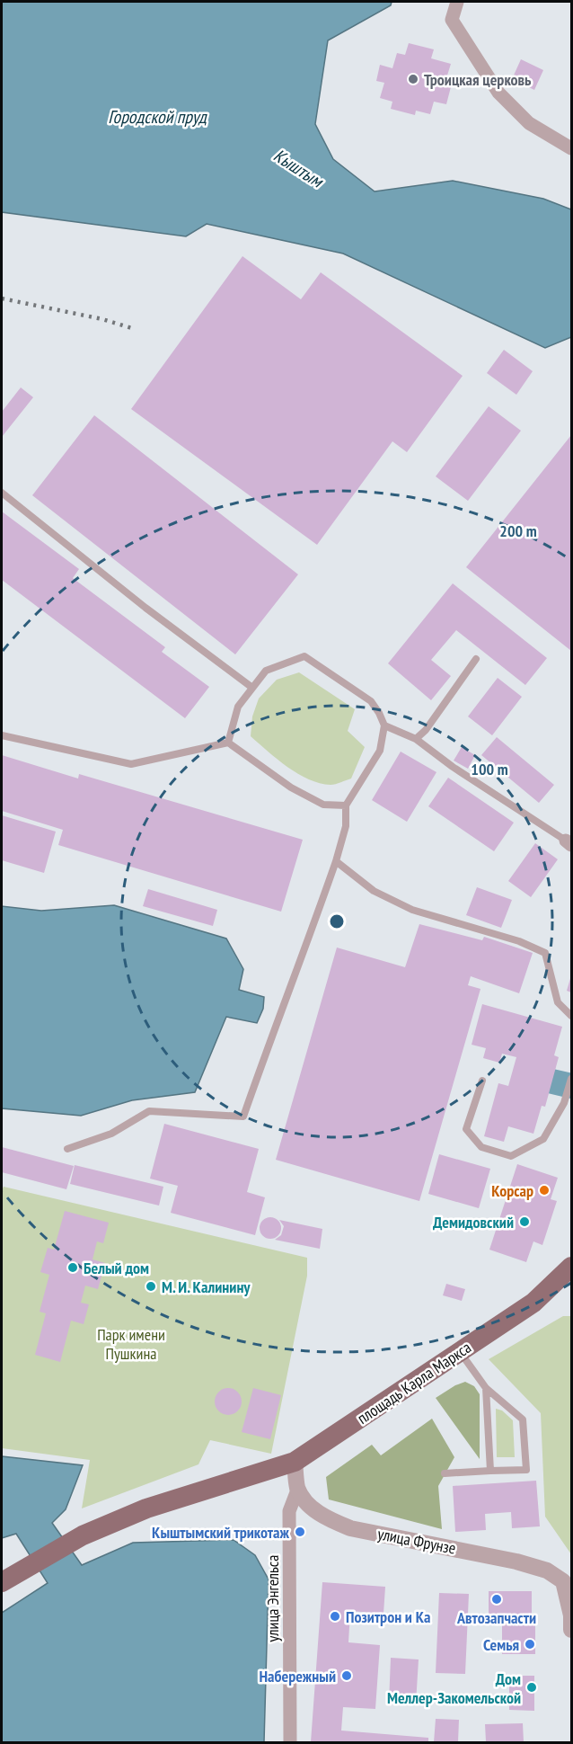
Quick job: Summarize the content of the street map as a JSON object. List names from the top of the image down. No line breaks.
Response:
{"streets":{"main road":["площадь Карла Маркса"],"street":["улица Фрунзе","улица Энгельса"]},"crossings":[["площадь Карла Маркса","улица Фрунзе"],["улица Фрунзе","улица Энгельса"]],"water":["Городской пруд","Кыштым"],"parks":["Парк имени Пушкина"],"places":["Троицкая церковь","Корсар","Демидовский","Белый дом","М. И. Калинину","Кыштымский трикотаж","Автозапчасти","Позитрон и Ка","Семья","Набережный","Дом Меллер-Закомельской"],"rings":["200 m","100 m"]}
